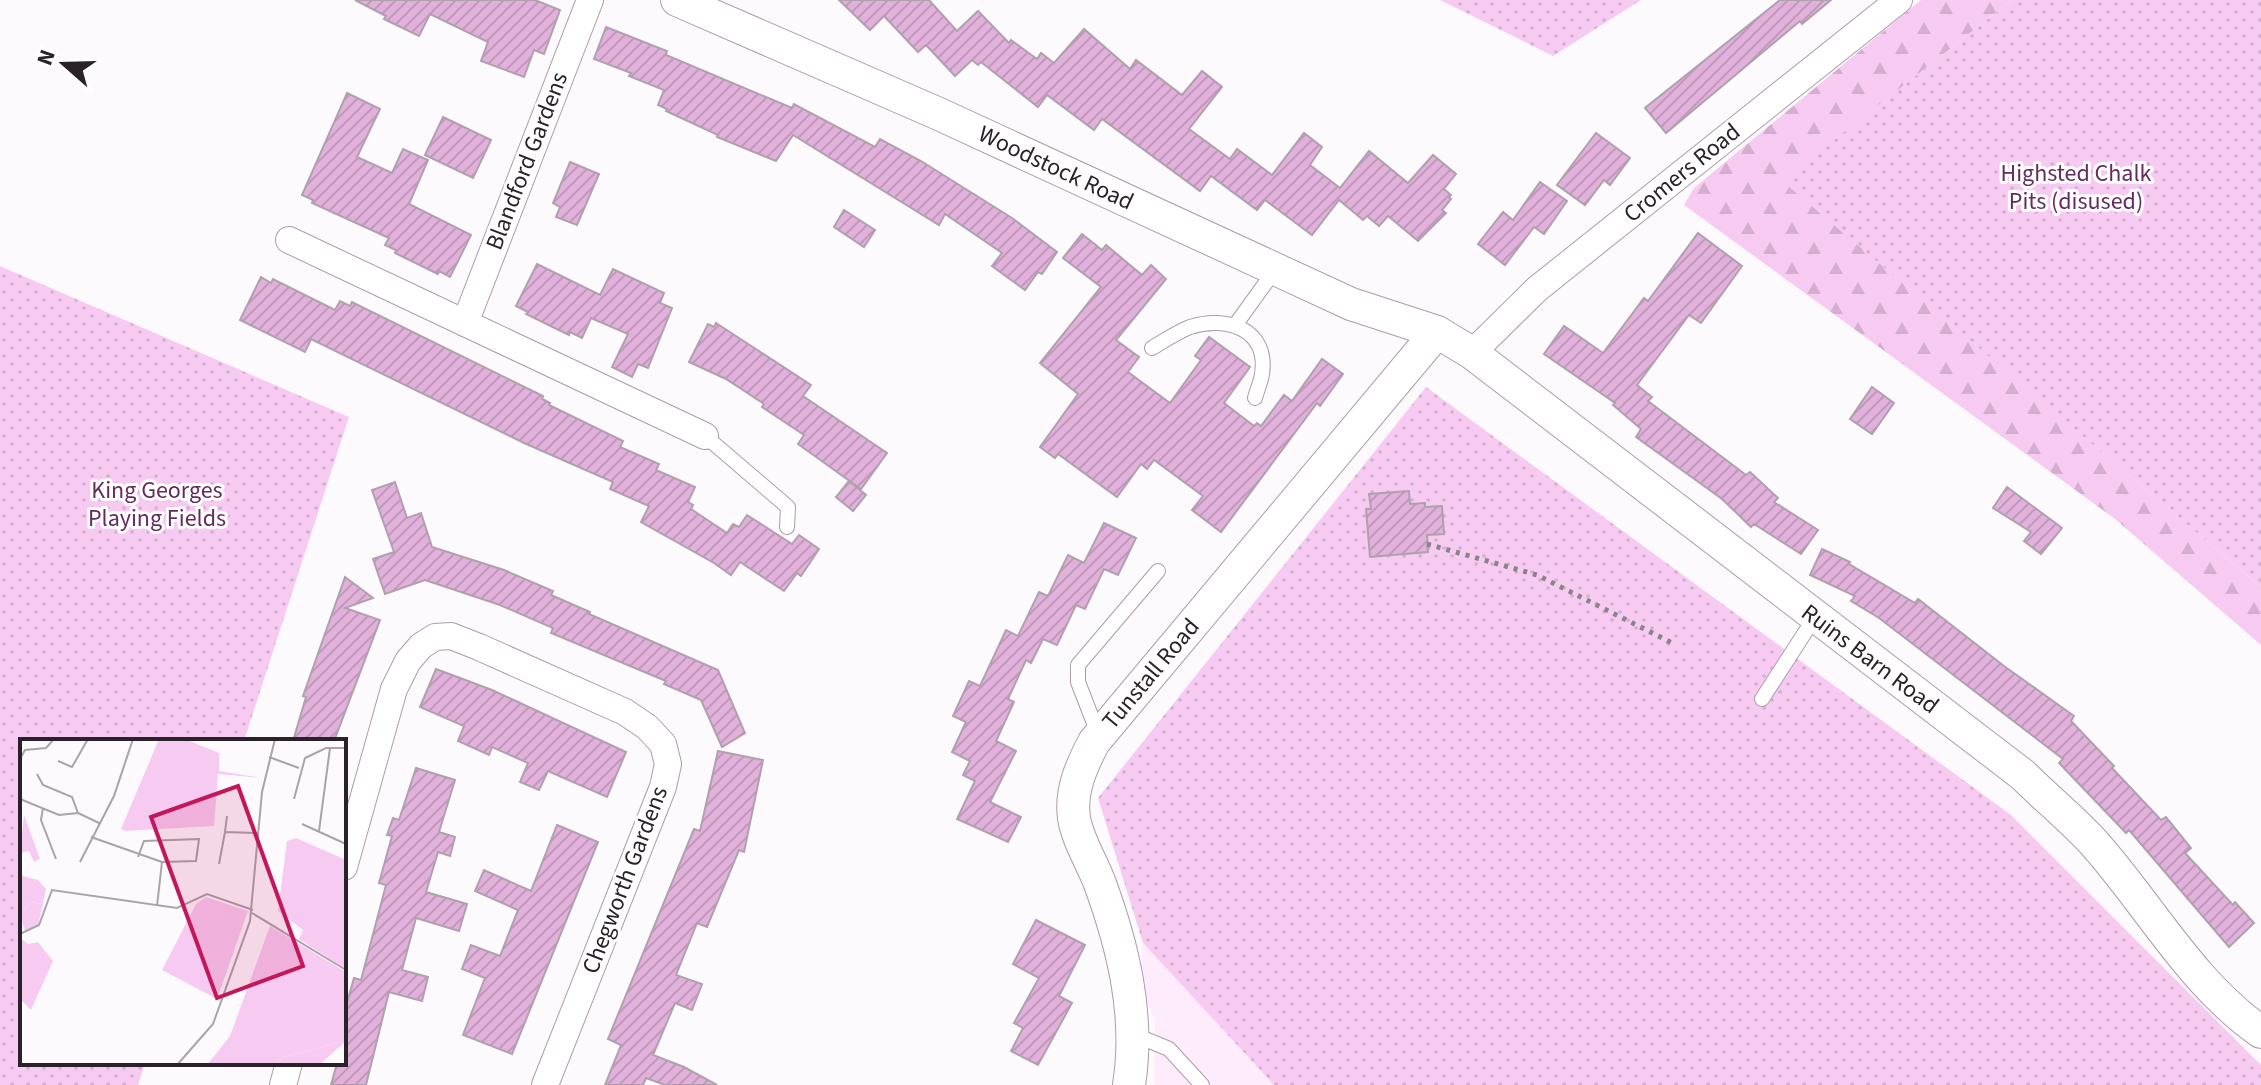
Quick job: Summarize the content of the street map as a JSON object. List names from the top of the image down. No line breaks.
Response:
{"streets":{"street":["Blandford Gardens","Woodstock Road","Cromers Road","Ruins Barn Road","Tunstall Road","Chegworth Gardens"]},"crossings":[["Woodstock Road","Ruins Barn Road"],["Woodstock Road","Tunstall Road"],["Cromers Road","Ruins Barn Road"],["Ruins Barn Road","Tunstall Road"]],"parks":["Highsted Chalk Pits (disused)","King Georges Playing Fields"],"north":"left"}
